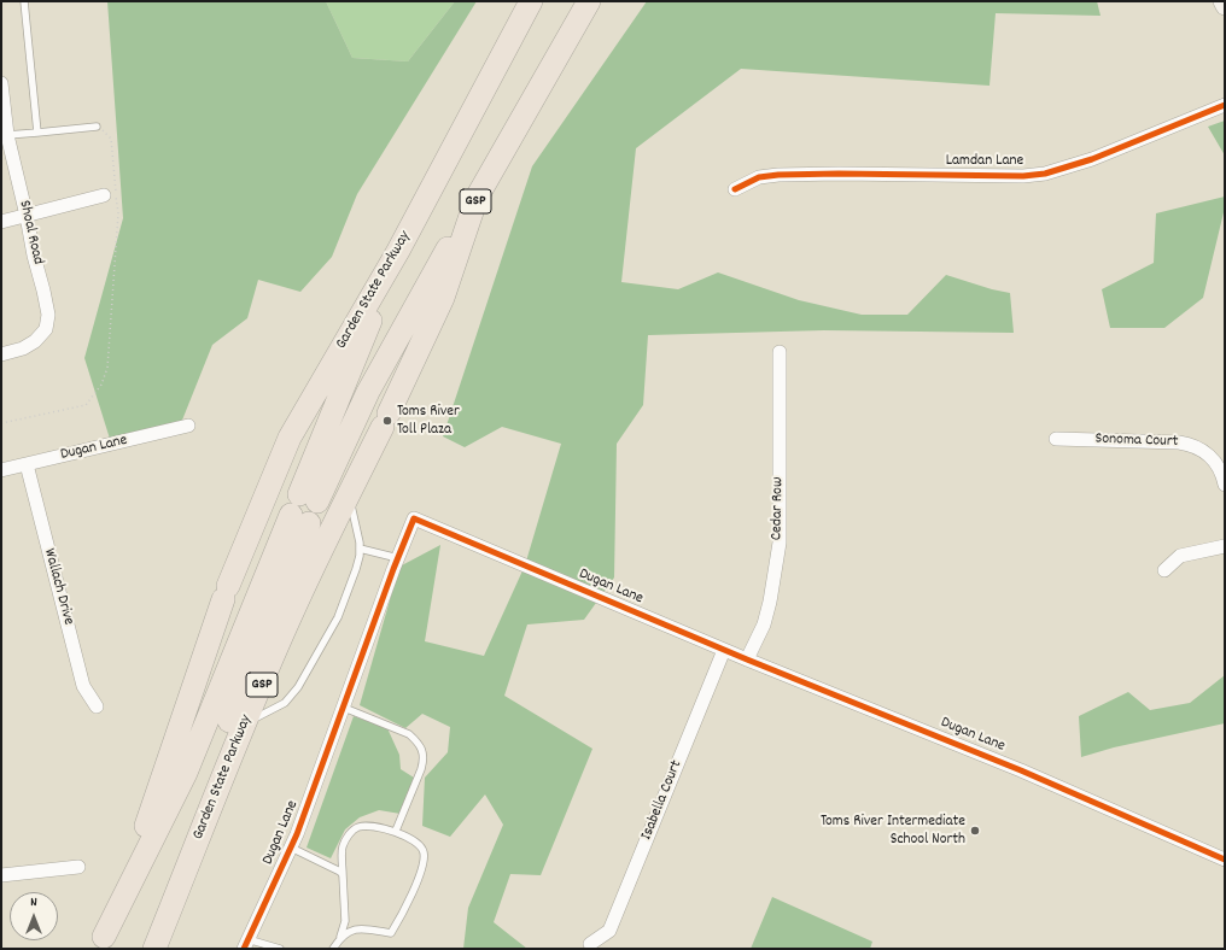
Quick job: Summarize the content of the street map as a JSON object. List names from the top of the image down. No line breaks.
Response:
{"streets":{"highway":["GSP","Garden State Parkway"],"street":["Lamdan Lane","Shoal Road","Sonoma Court","Dugan Lane","Cedar Row","Wallach Drive","Isabella Court"]},"crossings":[["Dugan Lane","Cedar Row"],["Dugan Lane","Wallach Drive"],["Dugan Lane","Isabella Court"]],"places":["Toms River Toll Plaza","Toms River Intermediate School North"],"north":"top"}
